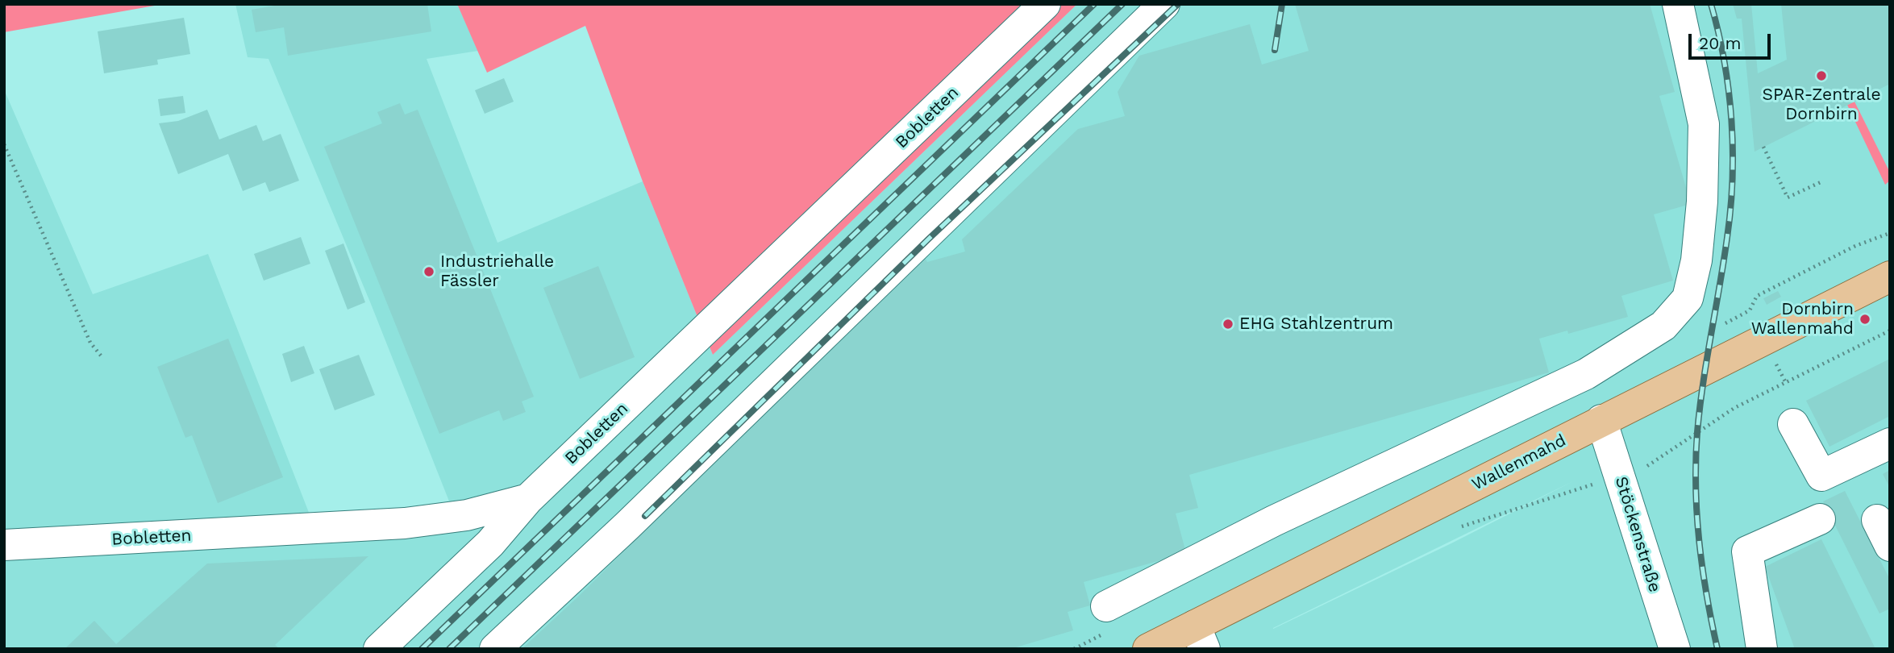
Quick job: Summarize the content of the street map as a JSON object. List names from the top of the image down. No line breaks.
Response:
{"streets":{"main road":["Wallenmahd"],"street":["Bobletten","Stöckenstraße"]},"crossings":[["Wallenmahd","Stöckenstraße"]],"places":["SPAR-Zentrale Dornbirn","Industriehalle Fässler","Dornbirn Wallenmahd","EHG Stahlzentrum"],"scale_bar":"20 m"}
